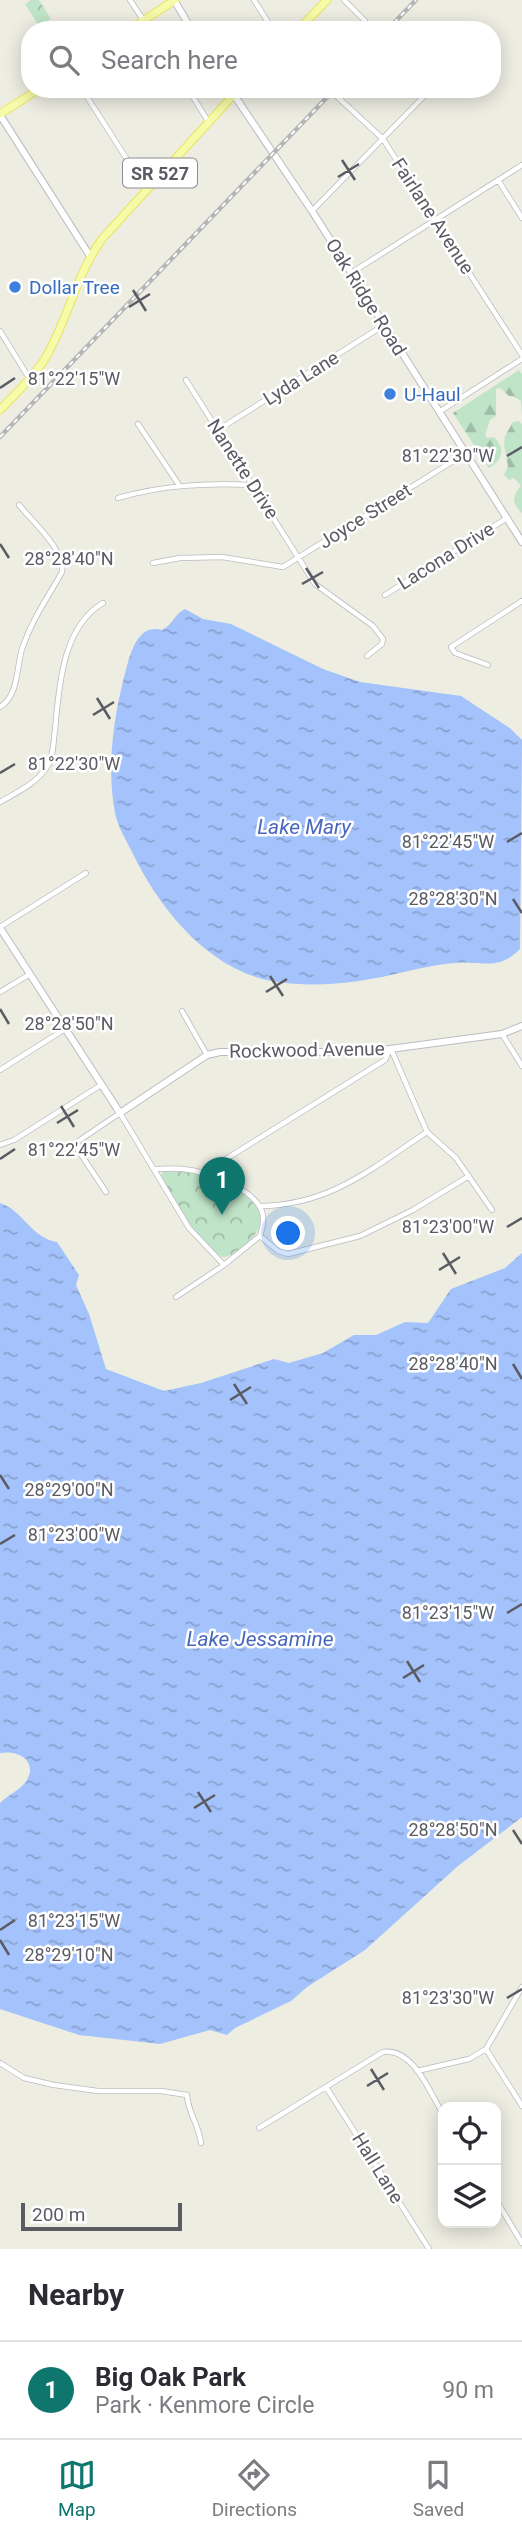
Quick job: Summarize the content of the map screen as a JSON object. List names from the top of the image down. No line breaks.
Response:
{"streets":{"main road":["SR 527","Oak Ridge Road","Rockwood Avenue"],"street":["Fairlane Avenue","Lyda Lane","Nanette Drive","Joyce Street","Lacona Drive","Hall Lane"]},"crossings":[["Oak Ridge Road","Lyda Lane"],["Oak Ridge Road","Joyce Street"],["Oak Ridge Road","Lacona Drive"],["Lyda Lane","Nanette Drive"],["Nanette Drive","Joyce Street"]],"water":["Lake Mary","Lake Jessamine"],"places":["Dollar Tree","U-Haul"],"scale_bar":"200 m","page":{"search":"Search here","pins":"1","scale":"200 m","heading":"Nearby","list":[{"mark":"1","name":"Big Oak Park","note":"Park · Kenmore Circle","value":"90 m"}],"nav":["Map","Directions","Saved"]},"coordinates":["81°22'15\"W","81°22'30\"W","28°28'40\"N","81°22'45\"W","28°28'30\"N","28°28'50\"N","81°23'00\"W","28°29'00\"N","81°23'15\"W","28°29'10\"N","81°23'30\"W"]}
